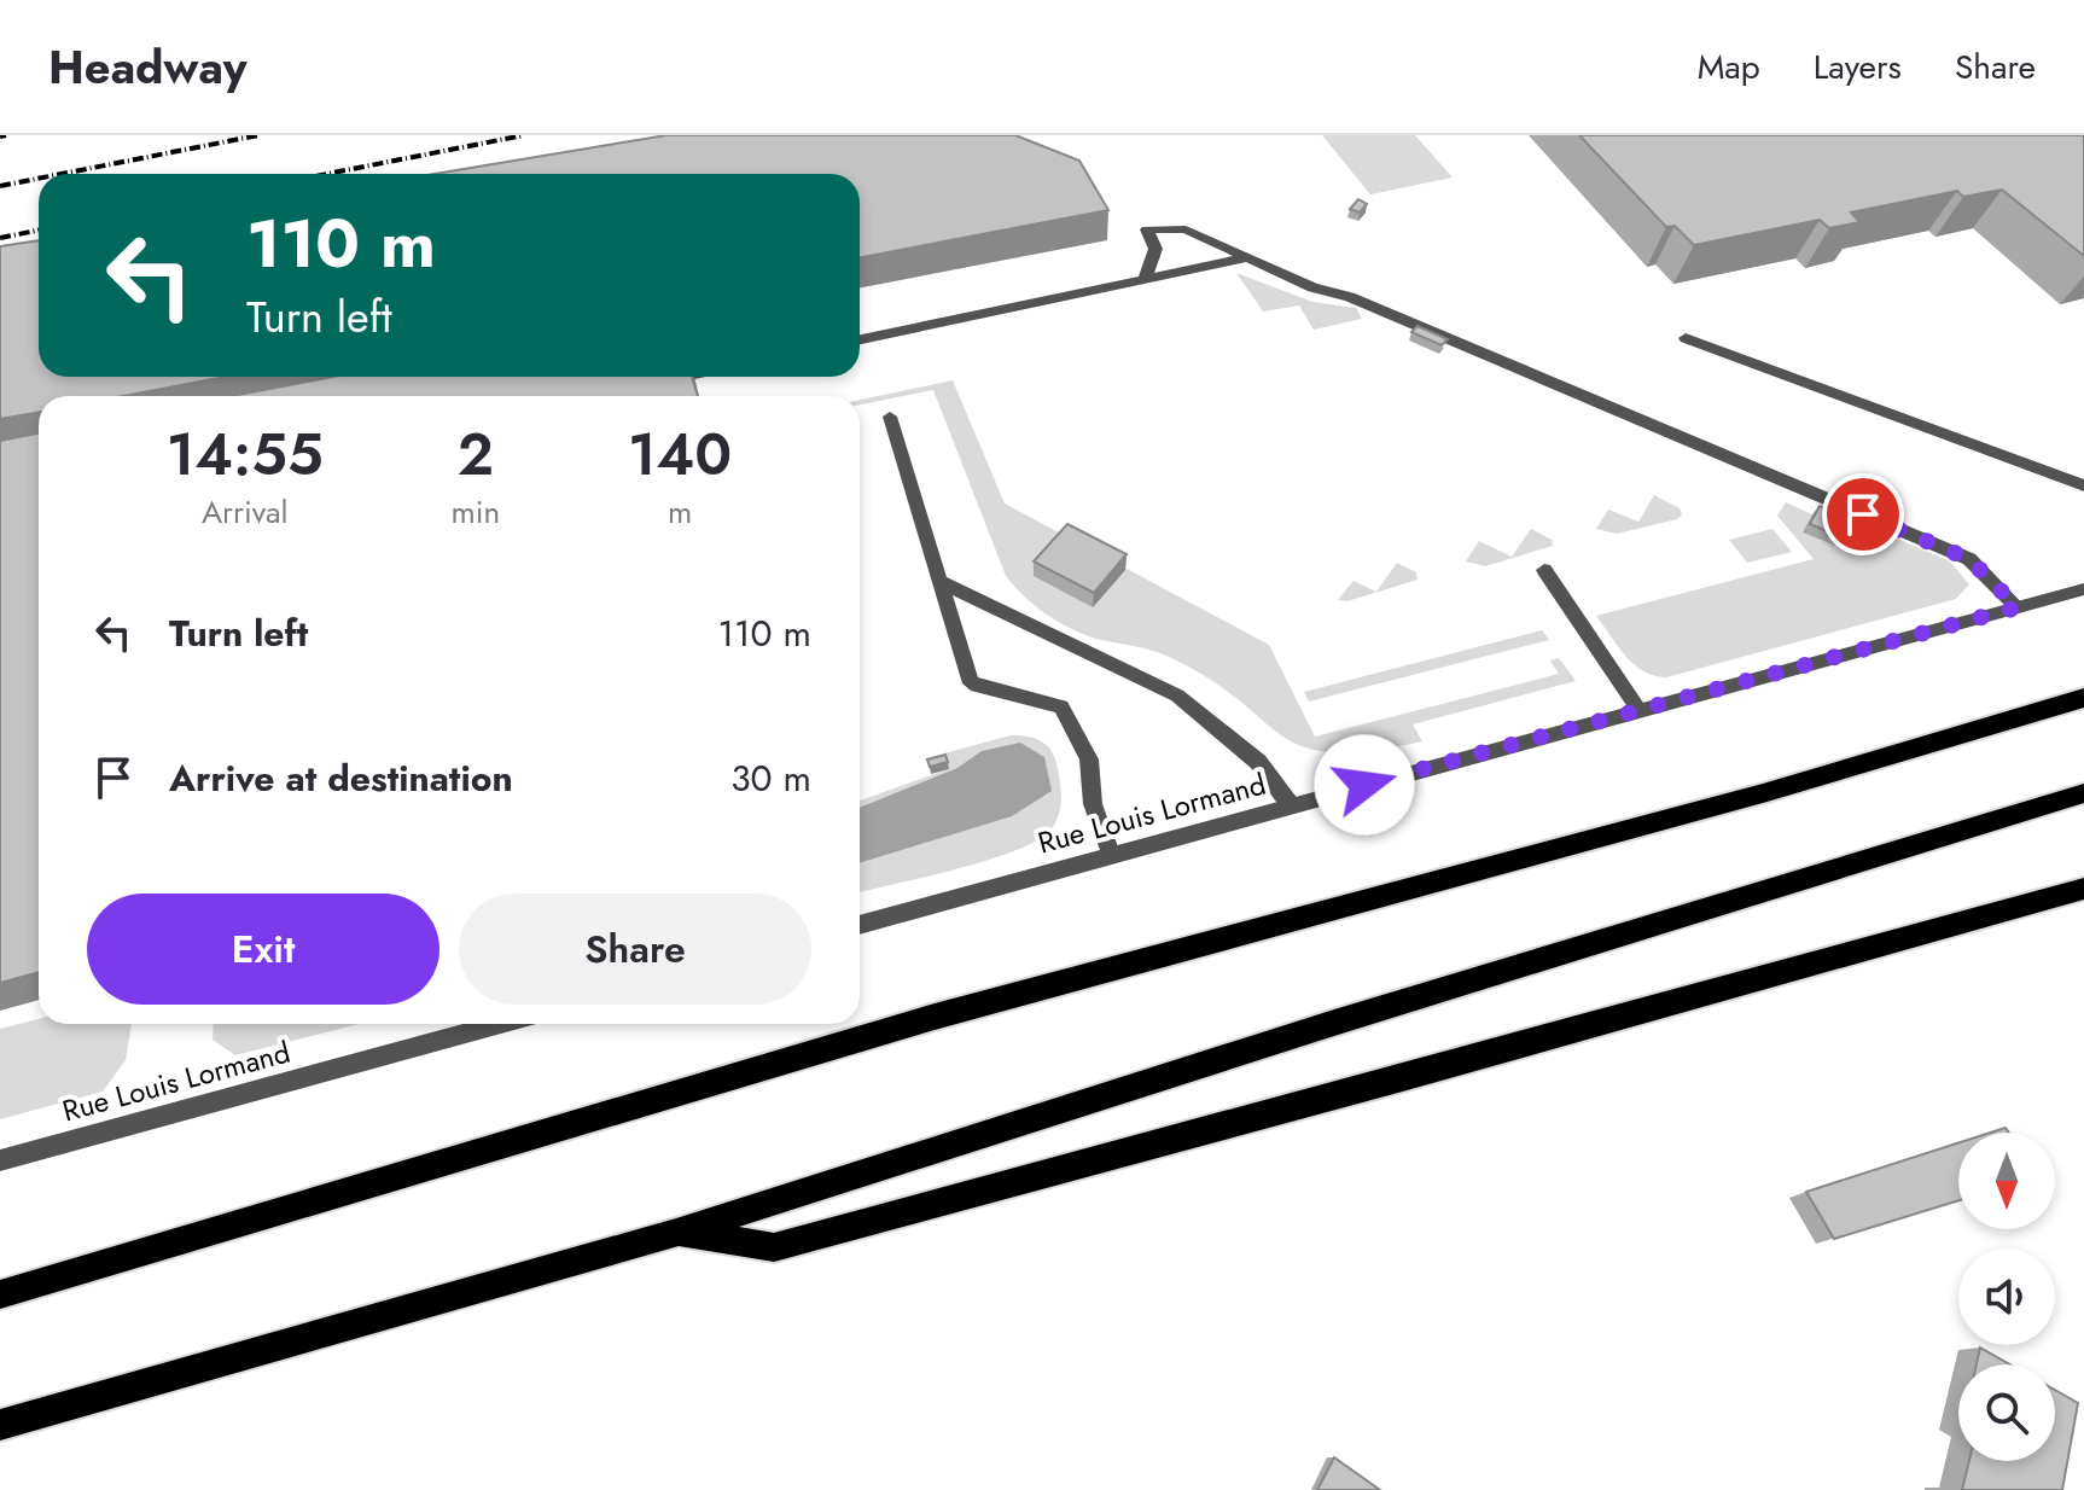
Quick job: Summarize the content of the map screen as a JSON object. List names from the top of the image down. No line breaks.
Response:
{"streets":{"street":["Rue Louis Lormand"]},"north":"bottom","page":{"header":"Headway","nav":["Map","Layers","Share"],"turn":["110 m","Turn left"],"eta":["14:55","Arrival","2","min","140","m"],"list":[{"name":"Turn left","value":"110 m"},{"name":"Arrive at destination","value":"30 m"}],"buttons":["Exit","Share"]}}
